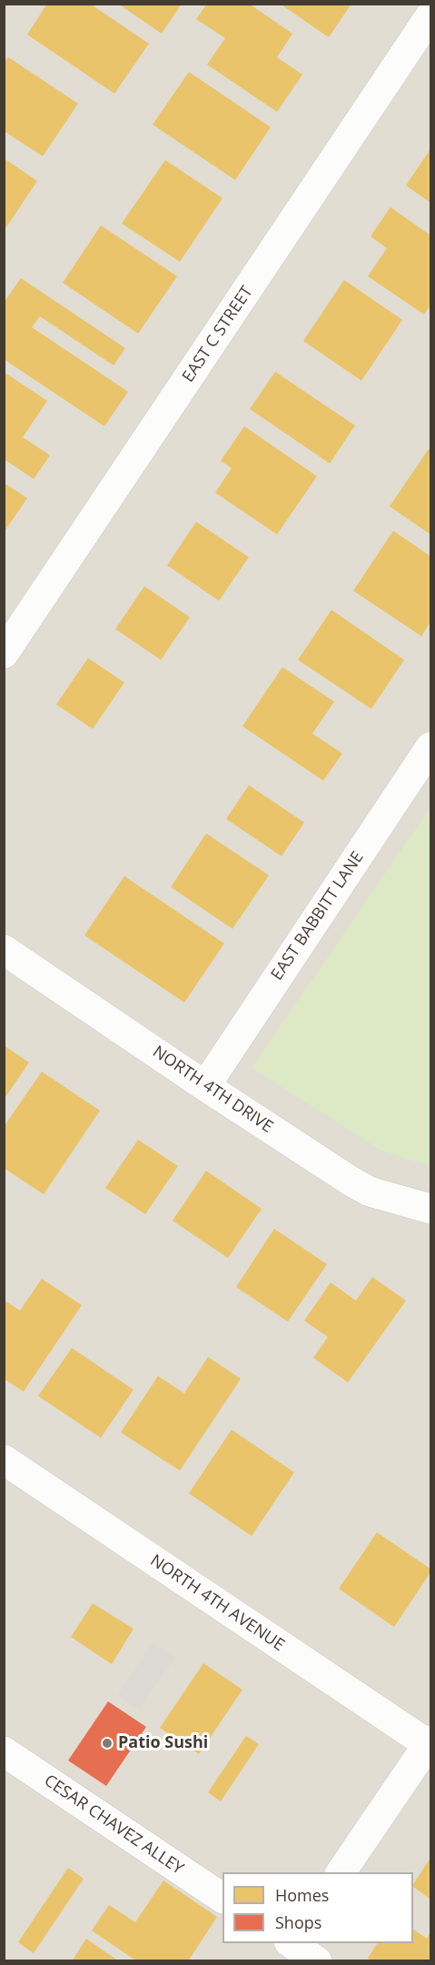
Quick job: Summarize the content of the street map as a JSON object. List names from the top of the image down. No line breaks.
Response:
{"streets":{"street":["EAST C STREET","EAST BABBITT LANE","NORTH 4TH DRIVE","NORTH 4TH AVENUE","CESAR CHAVEZ ALLEY"]},"crossings":[["EAST BABBITT LANE","NORTH 4TH DRIVE"]],"places":["Patio Sushi"],"legend":["Homes","Shops"]}
